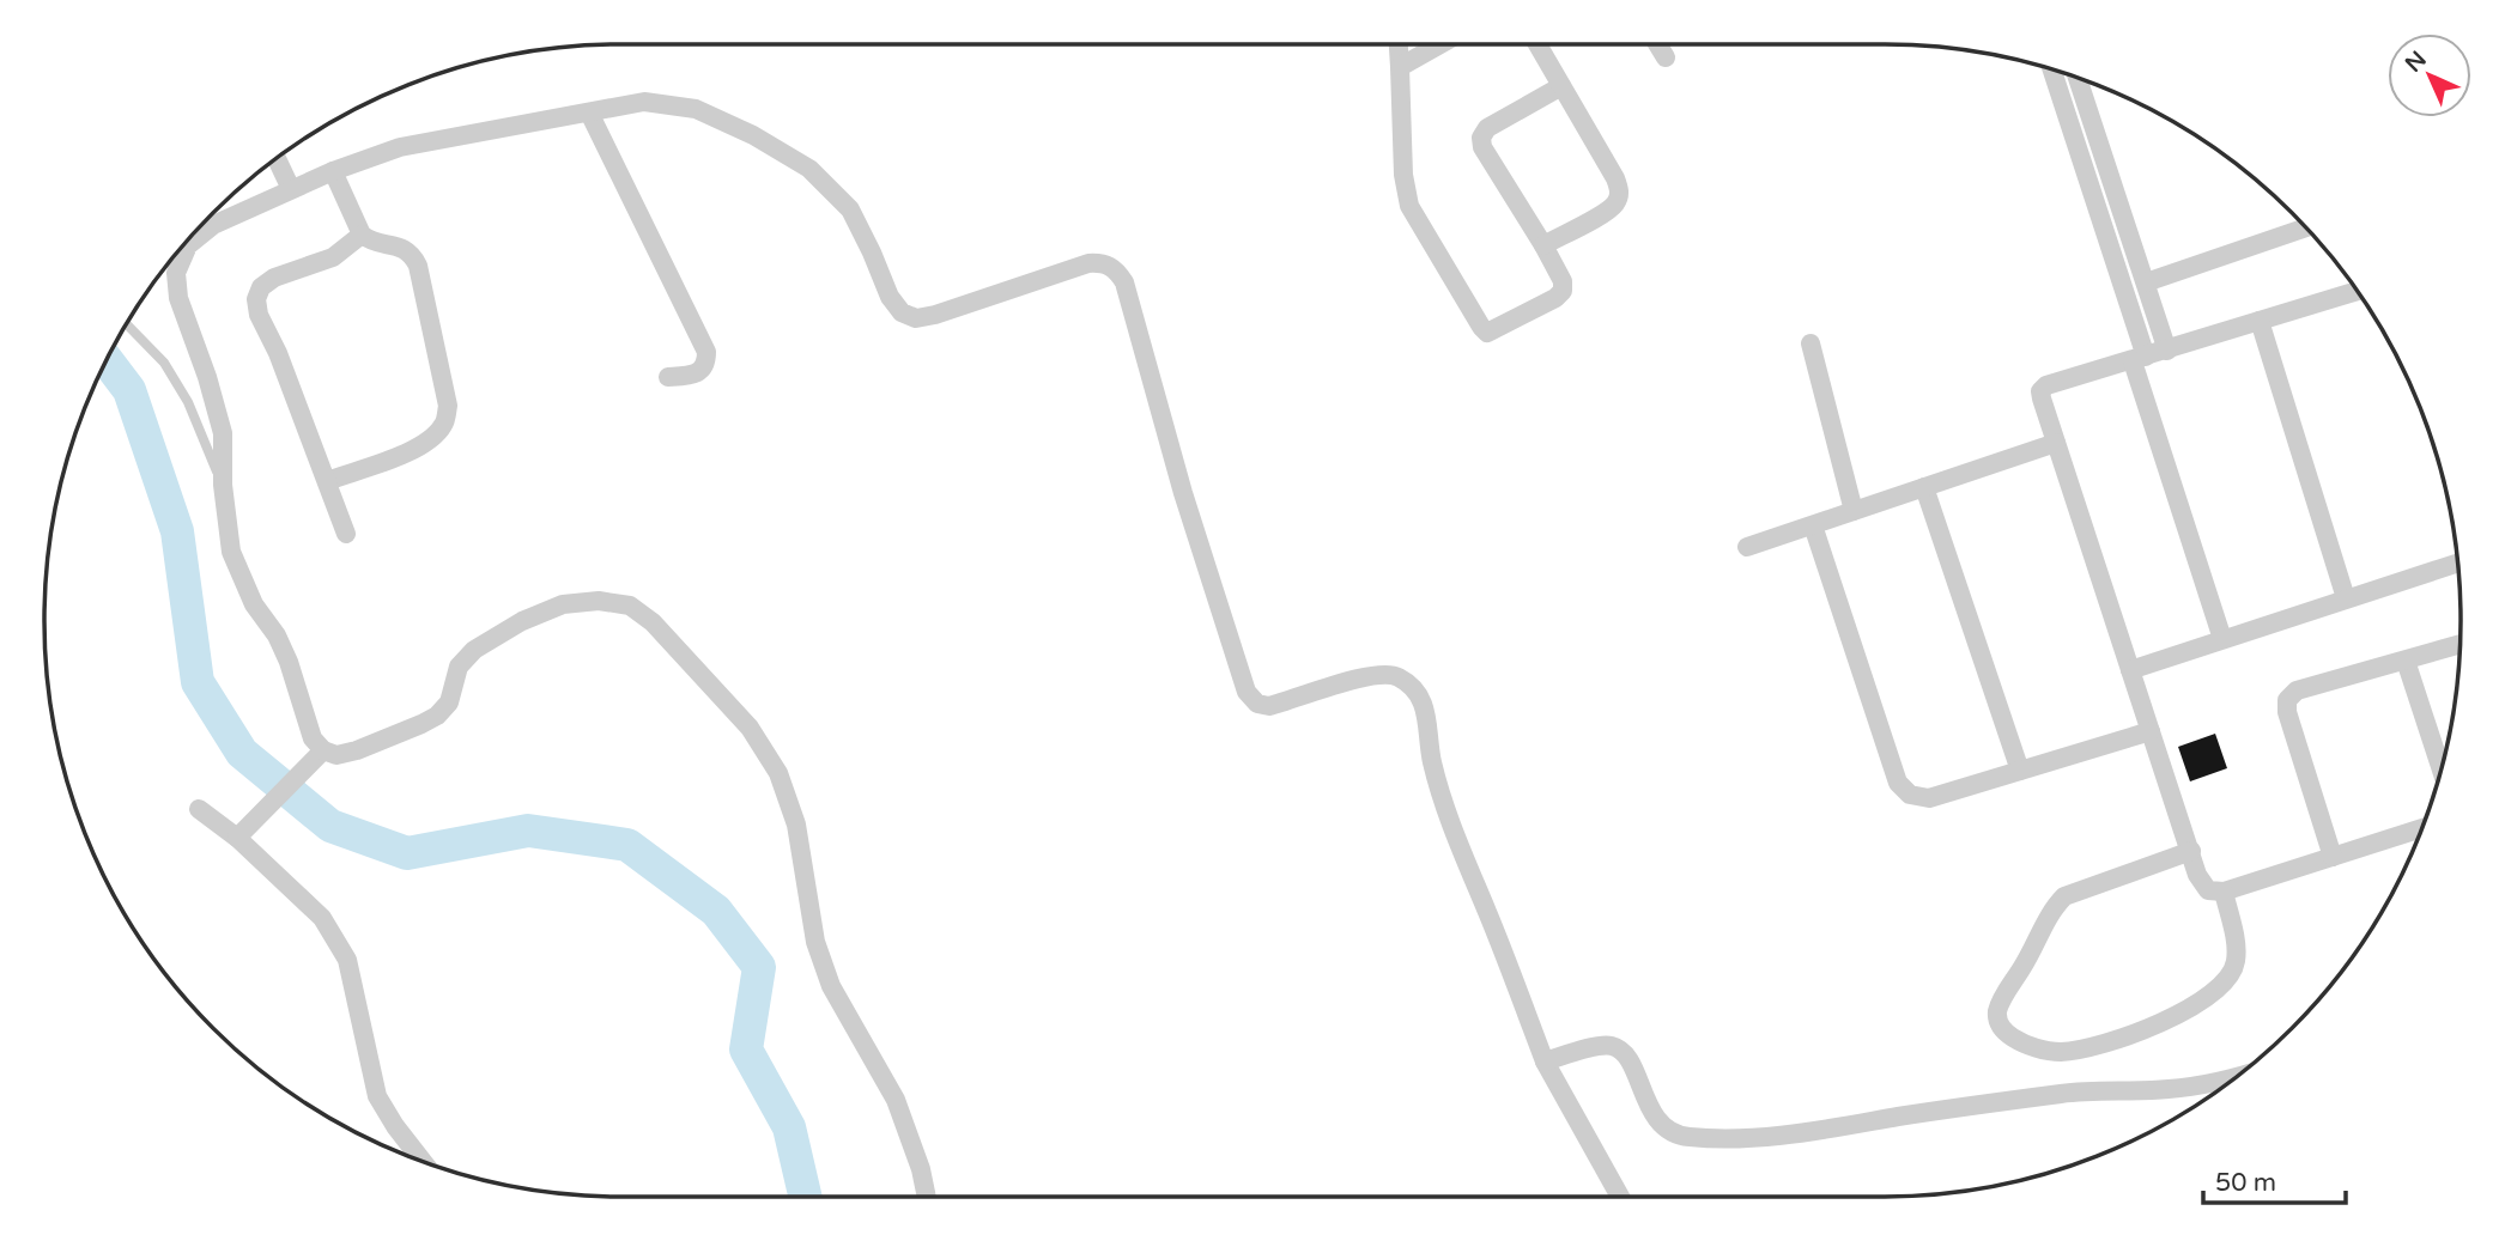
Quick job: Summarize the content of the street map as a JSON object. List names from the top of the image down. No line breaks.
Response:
{"scale_bar":"50 m","north":"top left"}
